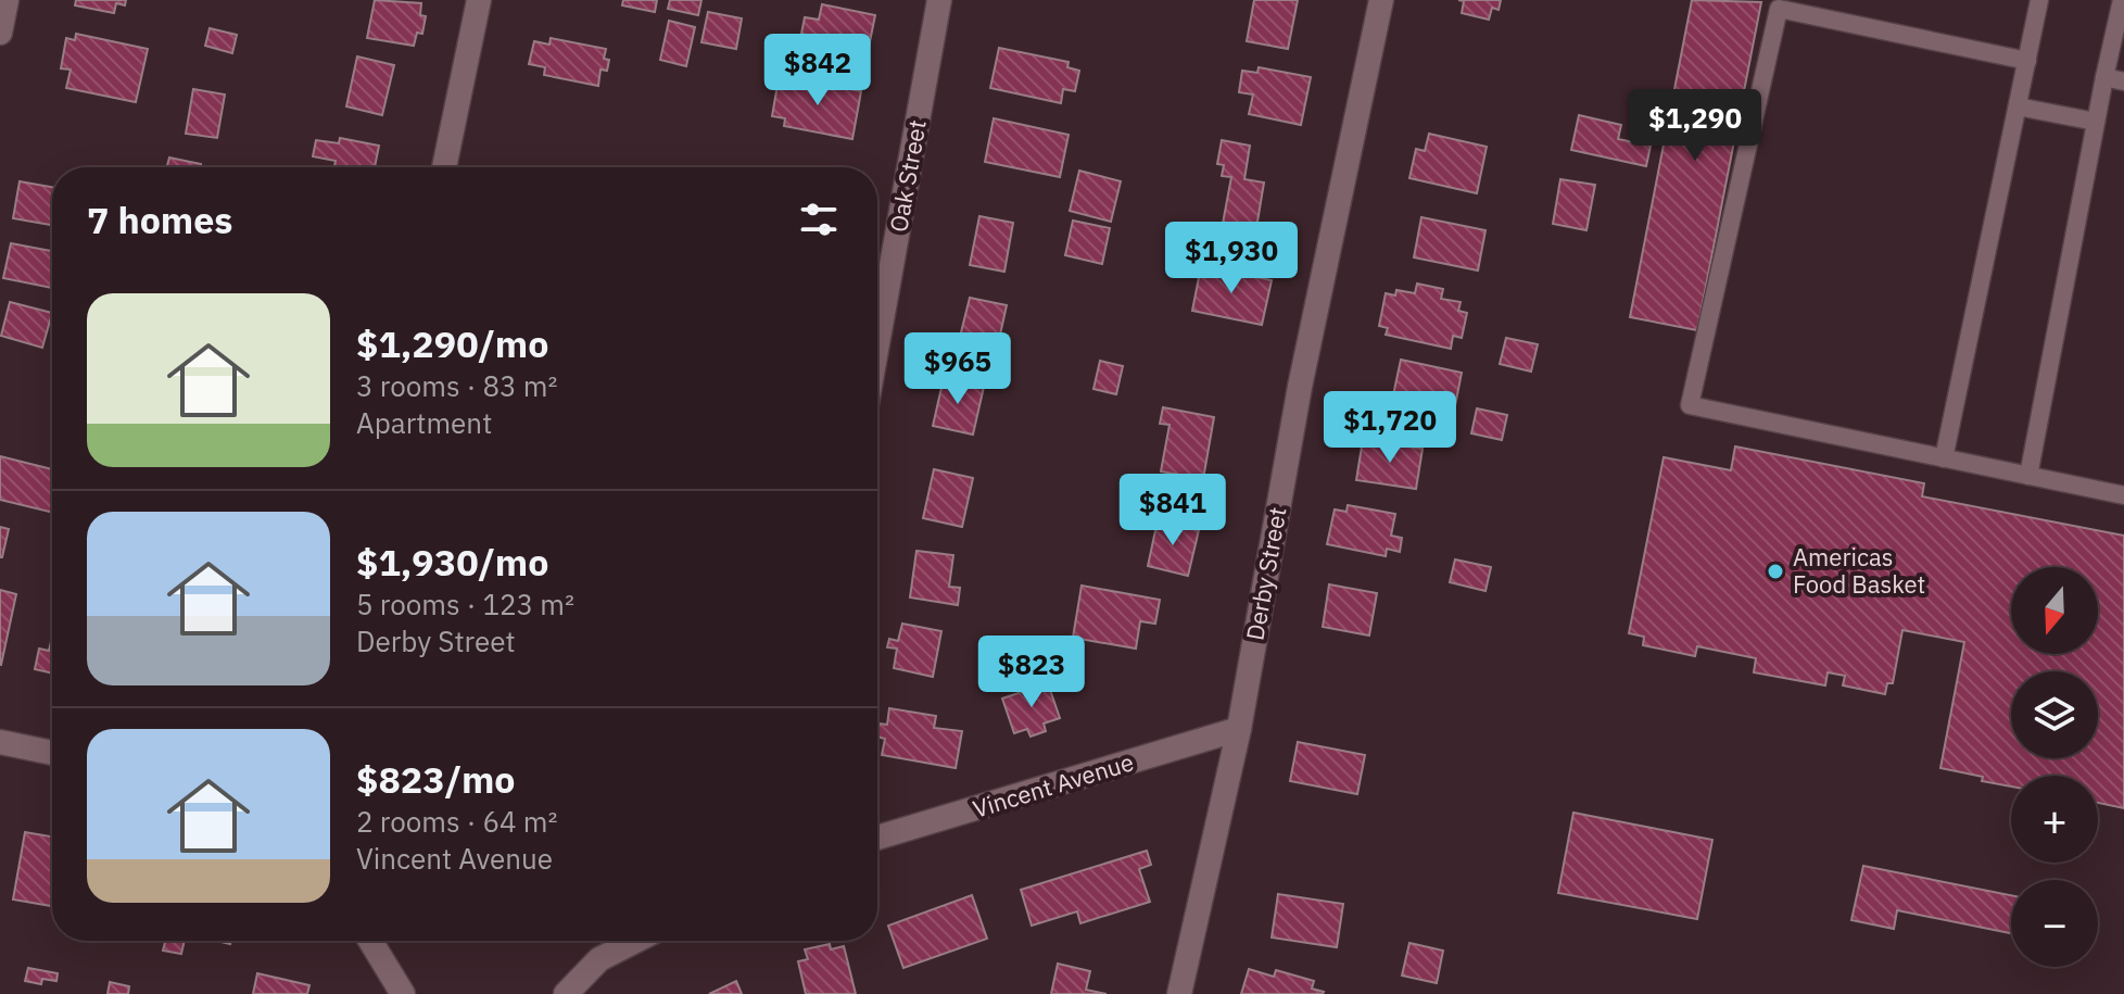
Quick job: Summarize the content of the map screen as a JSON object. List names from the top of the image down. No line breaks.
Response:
{"streets":{"street":["Oak Street","Derby Street","Vincent Avenue"]},"crossings":[["Derby Street","Vincent Avenue"]],"places":["Americas Food Basket"],"north":"bottom","page":{"price":["$842","$1,290","$1,930","$965","$1,720","$841","$823"],"heading":"7 homes","list":[{"name":"$1,290/mo","note":"3 rooms · 83 m² · Apartment"},{"name":"$1,930/mo","note":"5 rooms · 123 m² · Derby Street"},{"name":"$823/mo","note":"2 rooms · 64 m² · Vincent Avenue"}],"map_buttons":["+","−"]}}
